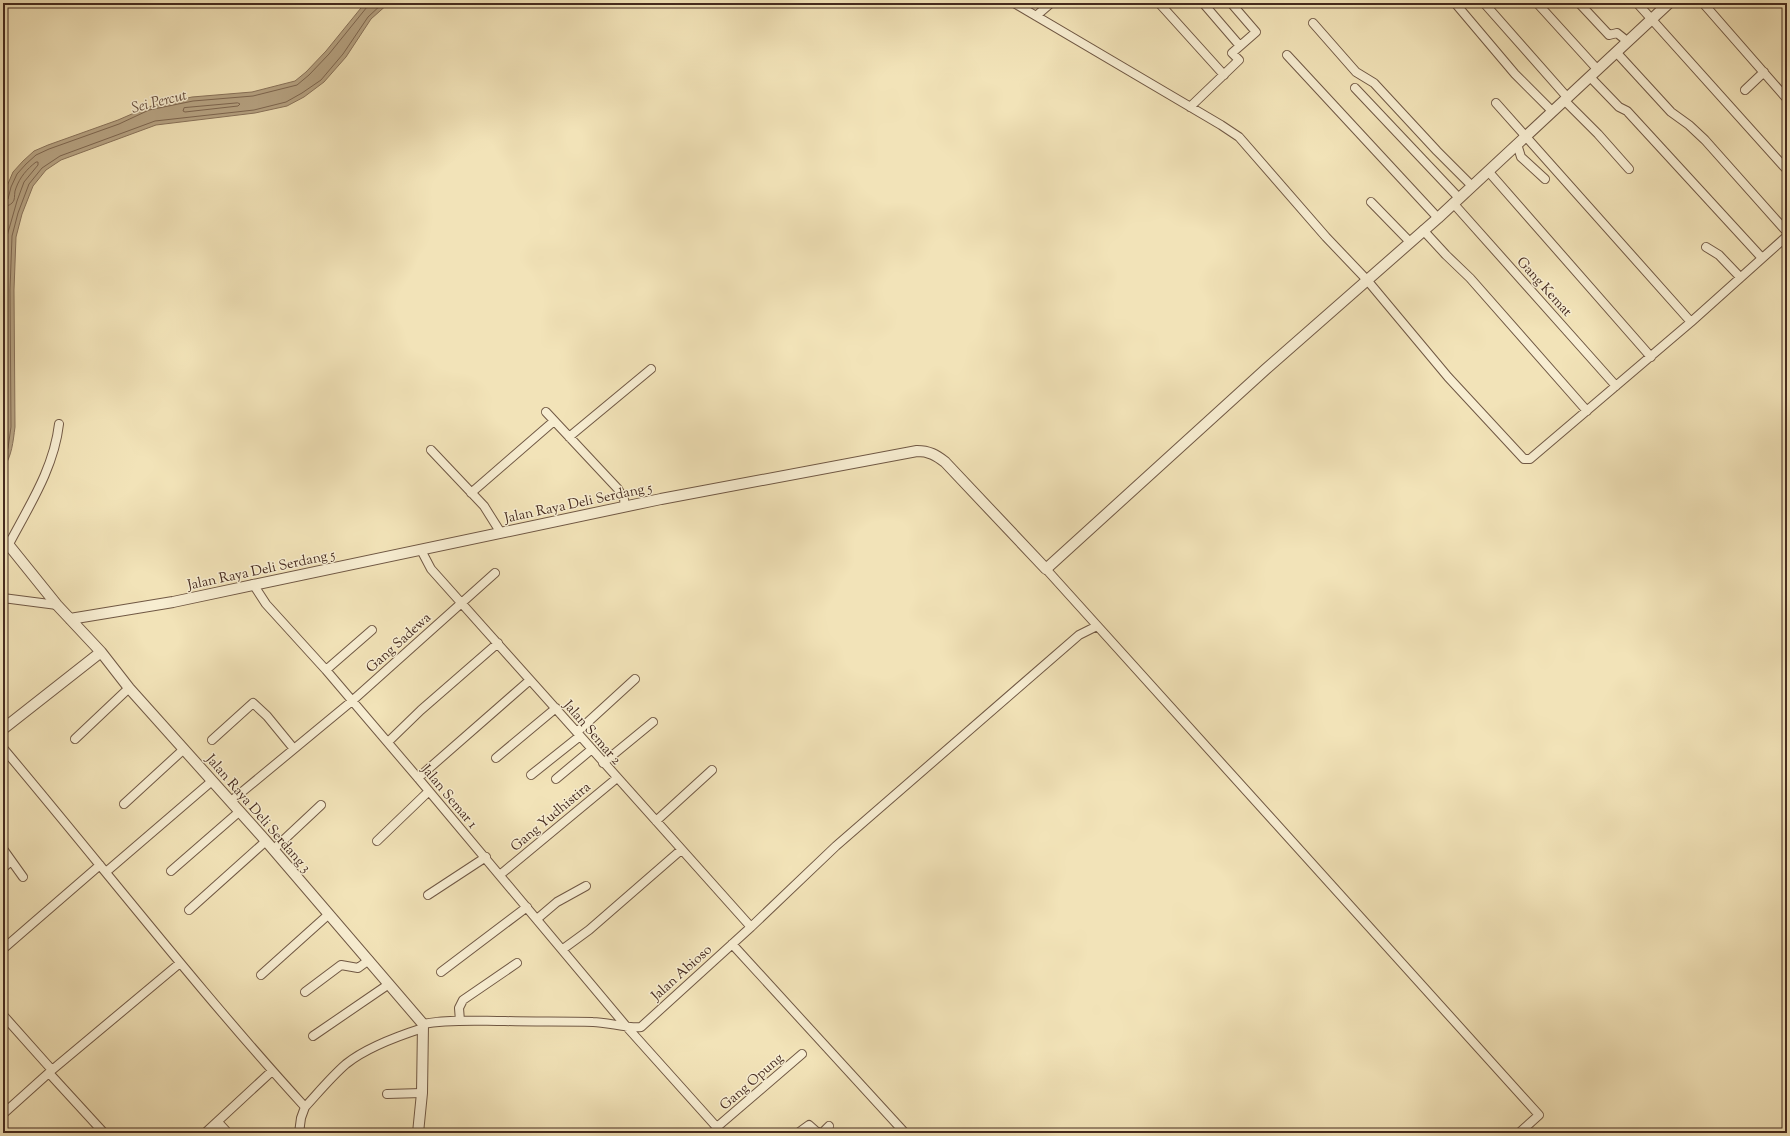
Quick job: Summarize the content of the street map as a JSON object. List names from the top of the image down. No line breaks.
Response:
{"streets":{"street":["Gang Kemat","Jalan Raya Deli Serdang 5","Gang Sadewa","Jalan Semar 2","Jalan Semar 1","Jalan Raya Deli Serdang 3","Gang Yudhistira","Jalan Abioso","Gang Opung"]},"crossings":[["Jalan Raya Deli Serdang 5","Jalan Semar 2"],["Jalan Raya Deli Serdang 5","Jalan Semar 1"],["Jalan Raya Deli Serdang 5","Jalan Raya Deli Serdang 3"],["Gang Sadewa","Jalan Semar 2"],["Gang Sadewa","Jalan Semar 1"],["Gang Sadewa","Jalan Raya Deli Serdang 3"],["Jalan Semar 2","Gang Yudhistira"],["Jalan Semar 2","Jalan Abioso"],["Jalan Semar 1","Gang Yudhistira"],["Jalan Semar 1","Jalan Abioso"],["Jalan Semar 1","Gang Opung"],["Jalan Raya Deli Serdang 3","Jalan Abioso"]],"water":["Sei Percut"]}
